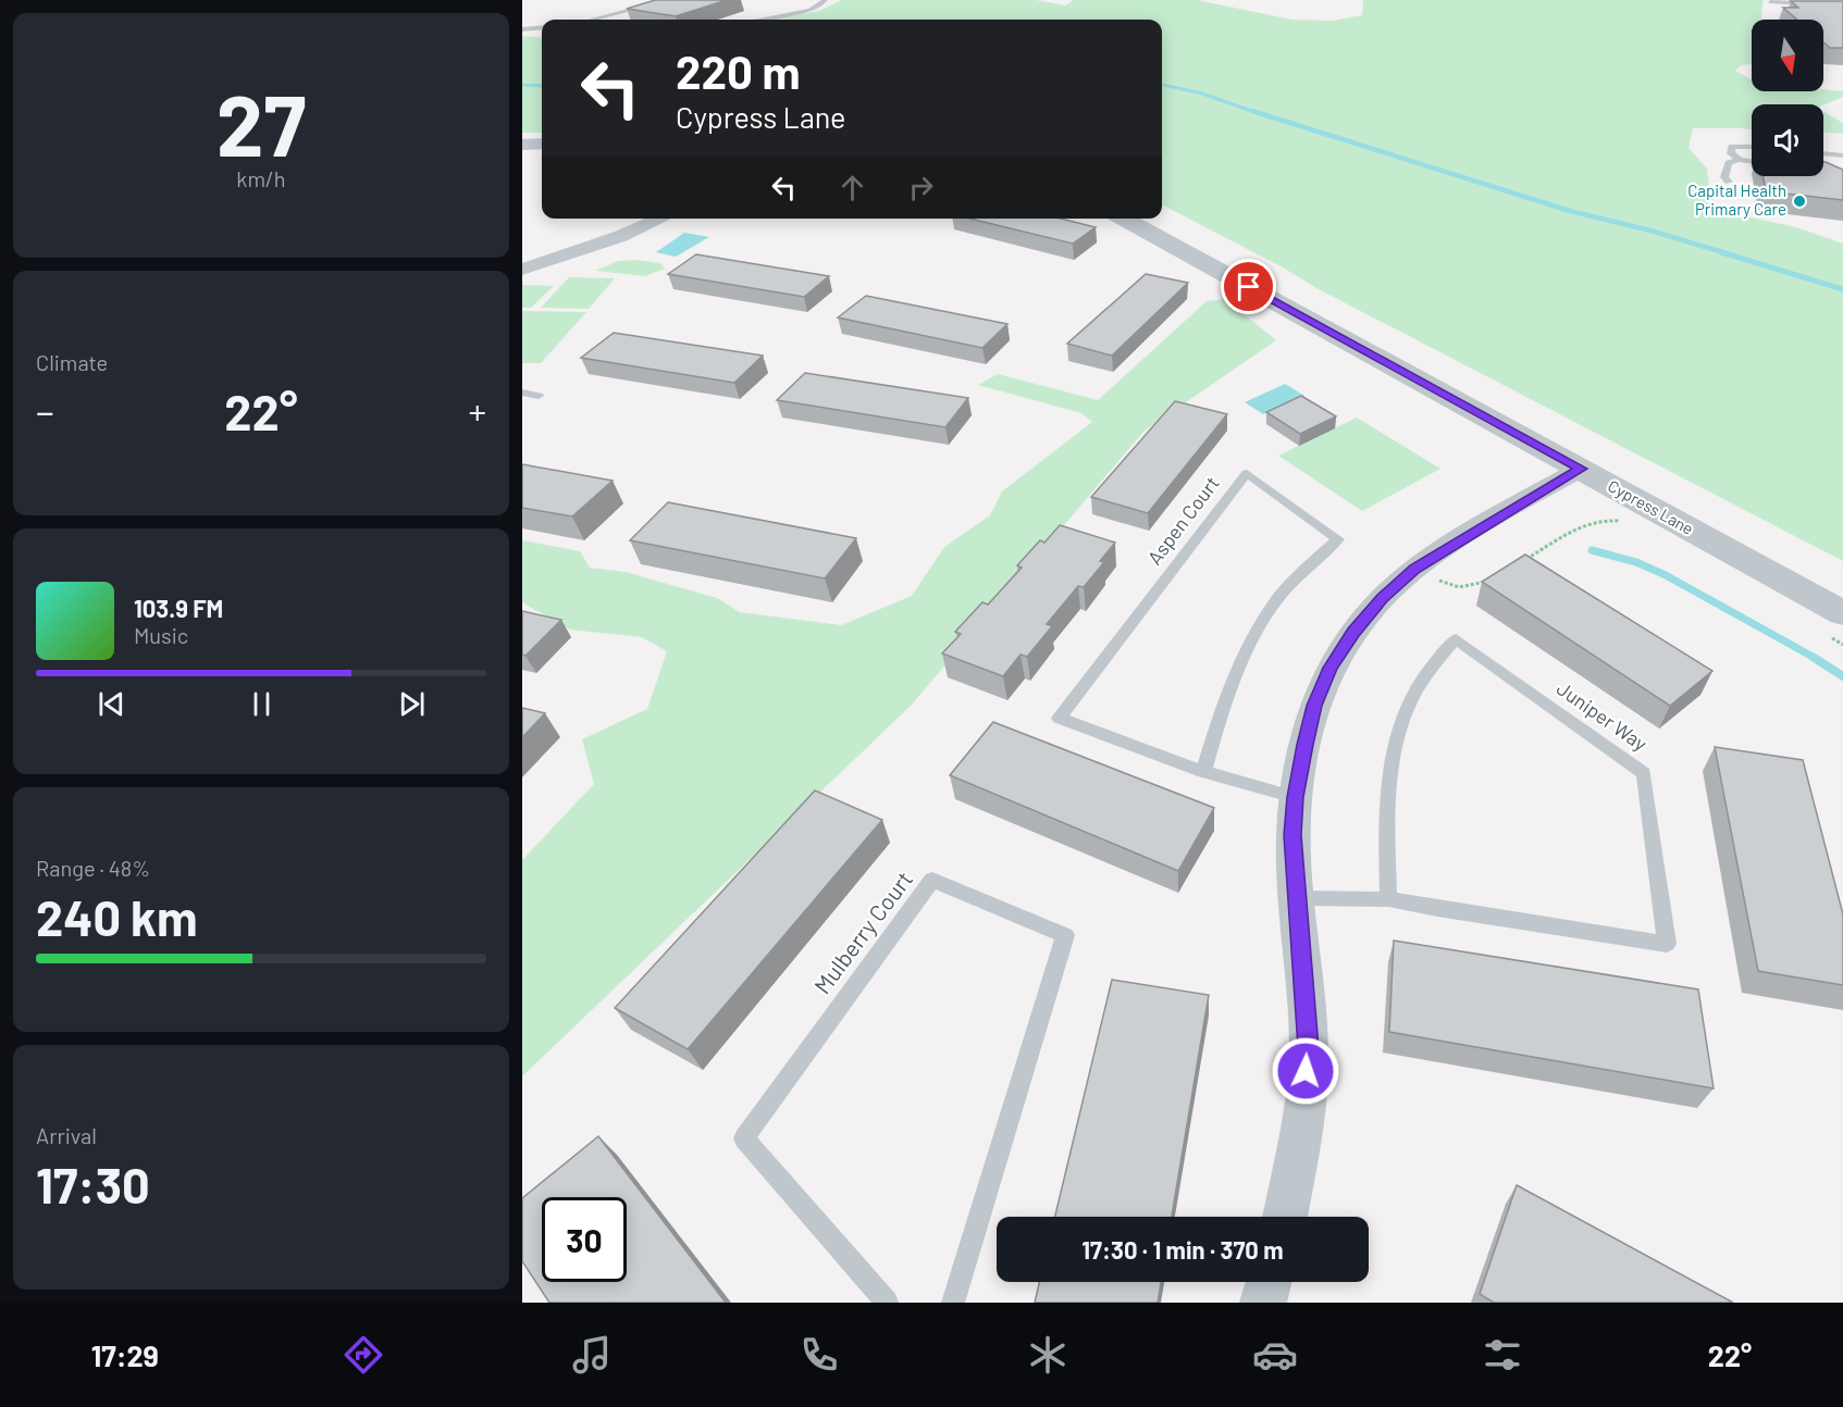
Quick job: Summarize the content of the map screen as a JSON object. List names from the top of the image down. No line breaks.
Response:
{"streets":{"street":["Cypress Lane"],"lane":["Aspen Court","Juniper Way","Mulberry Court"]},"places":["Capital Health Primary Care"],"north":"bottom","page":{"tile":[["27","km/h"],"Climate",["Range · 48%","240 km"],["Arrival","17:30"]],"turn":["220 m","Cypress Lane"],"heat":["−","22°","+"],"song":["103.9 FM","Music"],"limit":"30","trip":"17:30 · 1 min · 370 m","tabs":["17:29","22°"]}}
